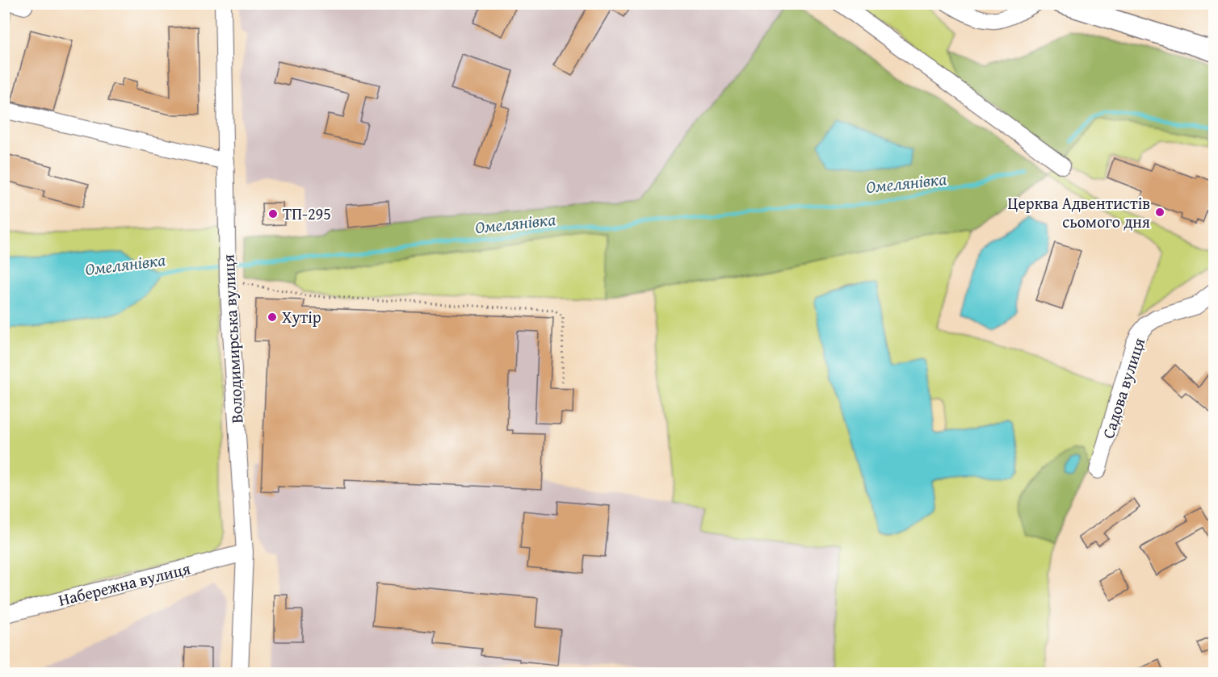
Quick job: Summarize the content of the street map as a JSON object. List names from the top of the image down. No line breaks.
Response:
{"streets":{"street":["Володимирська вулиця","Садова вулиця","Набережна вулиця"]},"crossings":[["Володимирська вулиця","Набережна вулиця"]],"water":["Омелянівка"],"places":["Церква Адвентистів сьомого дня","ТП-295","Хутір"]}
